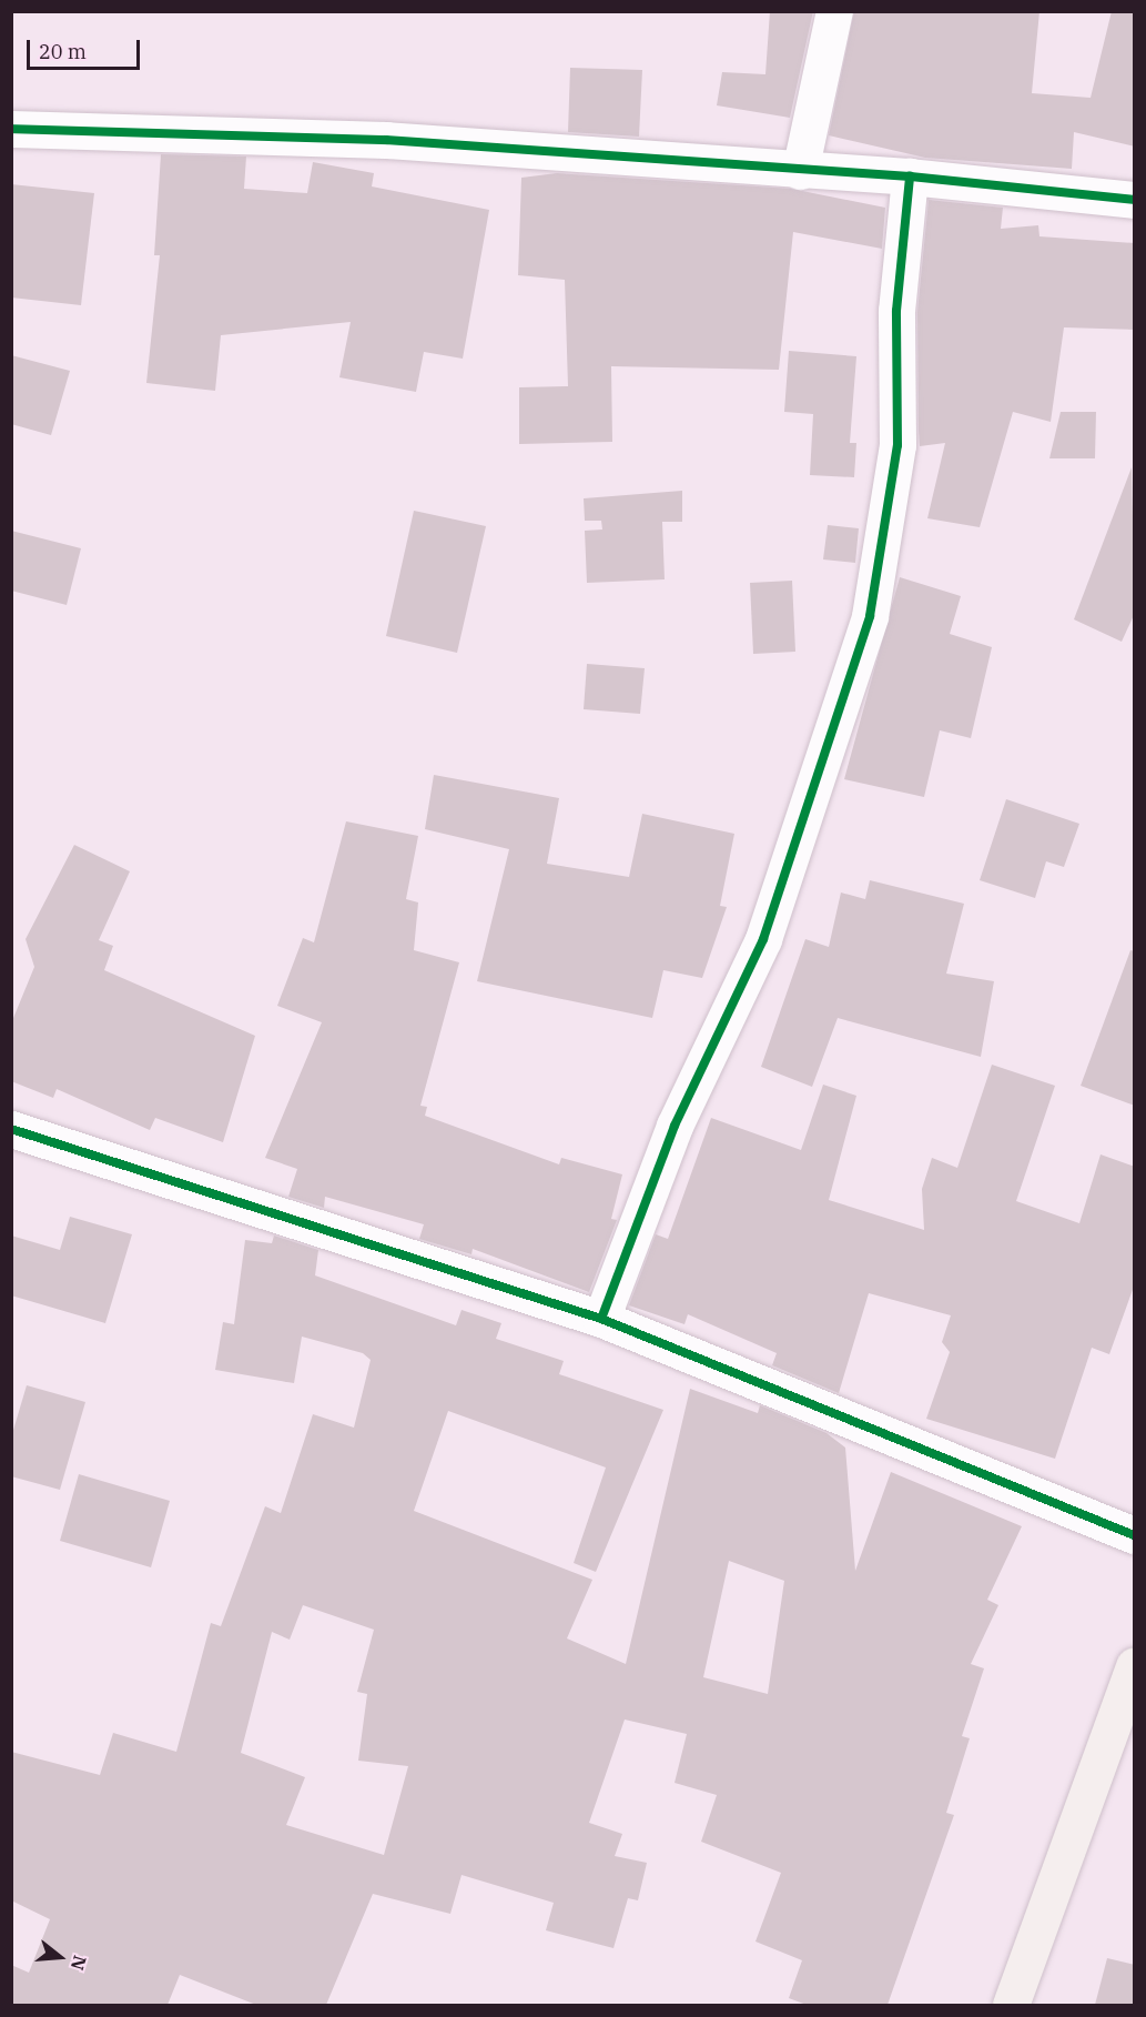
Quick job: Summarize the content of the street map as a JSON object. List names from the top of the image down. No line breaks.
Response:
{"scale_bar":"20 m","north":"right"}
